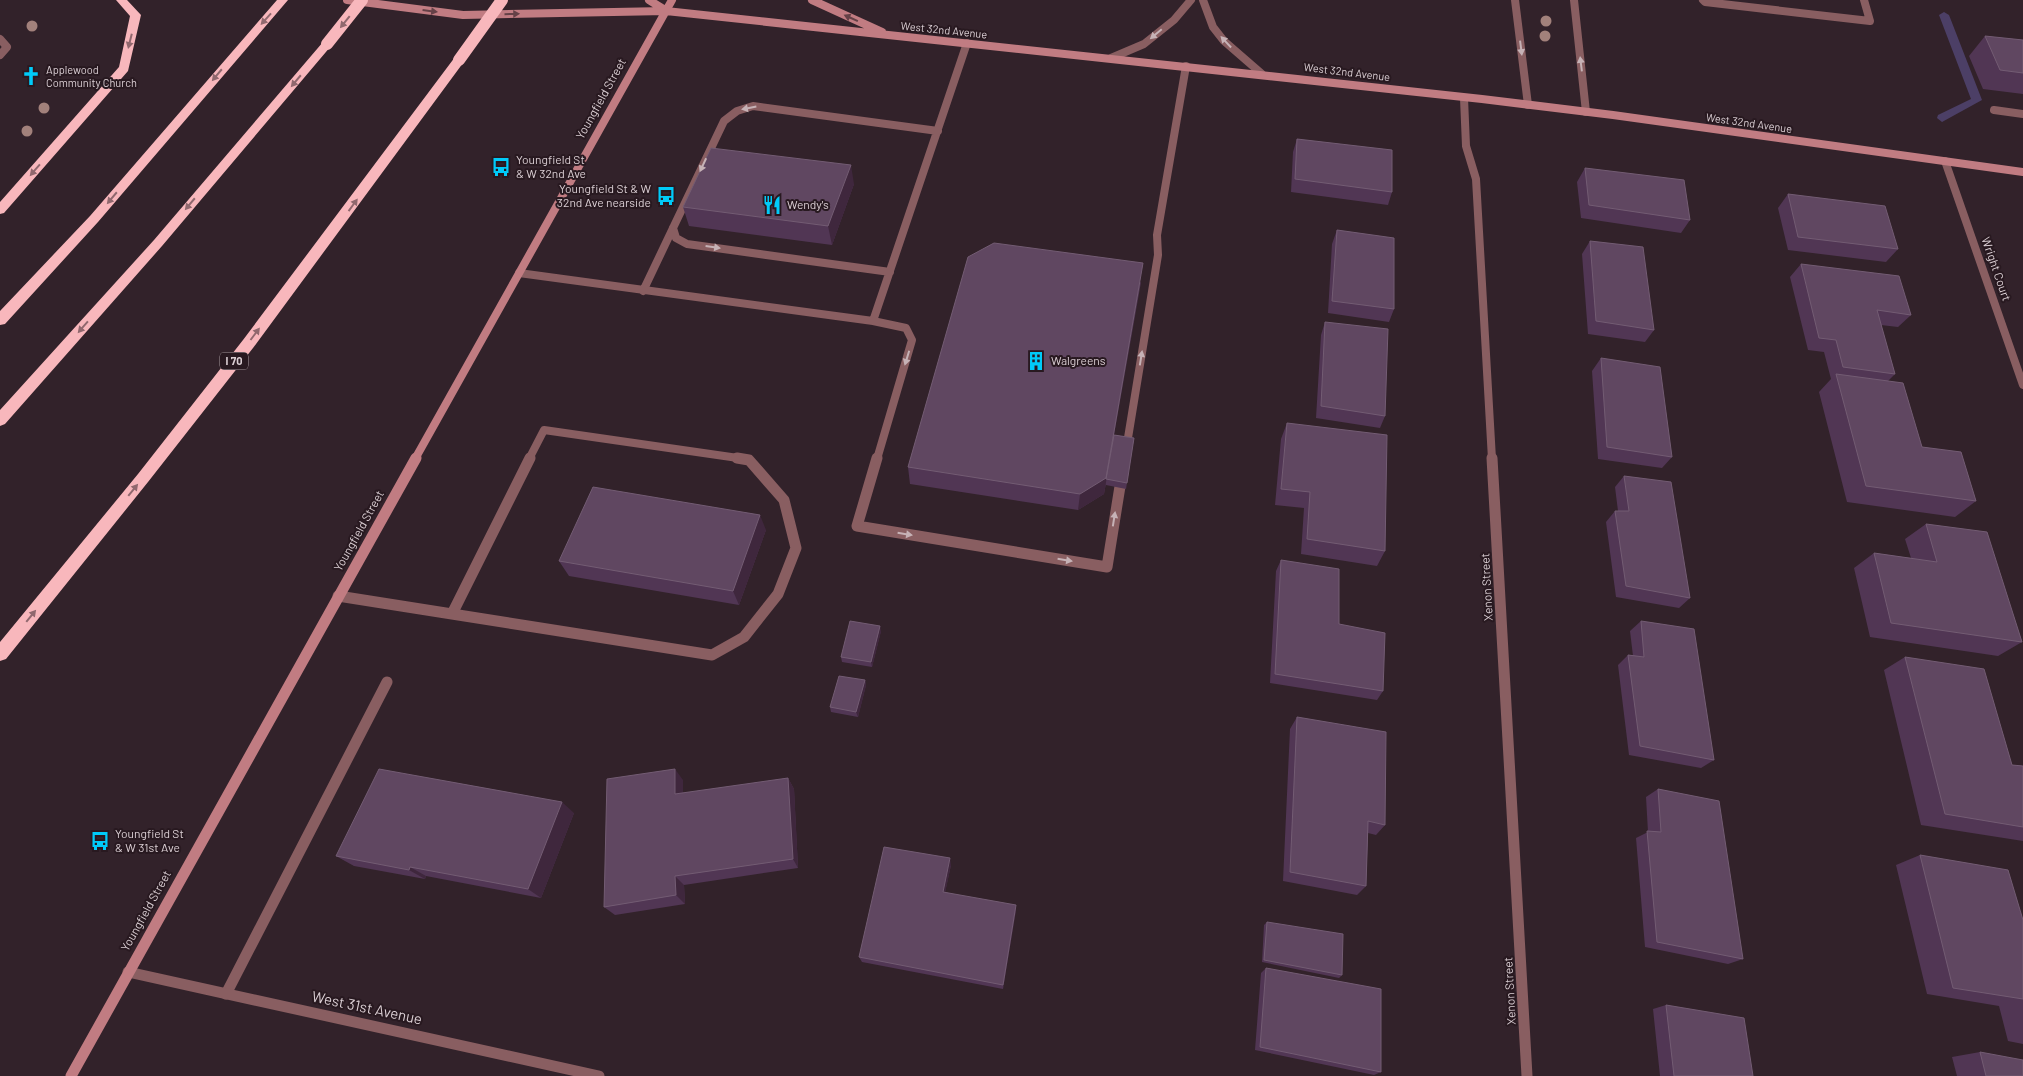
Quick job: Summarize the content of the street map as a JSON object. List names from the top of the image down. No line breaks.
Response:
{"streets":{"highway":["I 70"],"main road":["West 32nd Avenue","Youngfield Street"],"street":["Wright Court","Xenon Street","West 31st Avenue"]},"crossings":[["West 32nd Avenue","Youngfield Street"],["West 32nd Avenue","Wright Court"],["West 32nd Avenue","Xenon Street"],["Youngfield Street","West 31st Avenue"]],"places":{"church":["Applewood Community Church"],"bus stop":["Youngfield St & W 32nd Ave","Youngfield St & W 32nd Ave nearside","Youngfield St & W 31st Ave"],"restaurant":["Wendy's"],"building":["Walgreens"]}}
